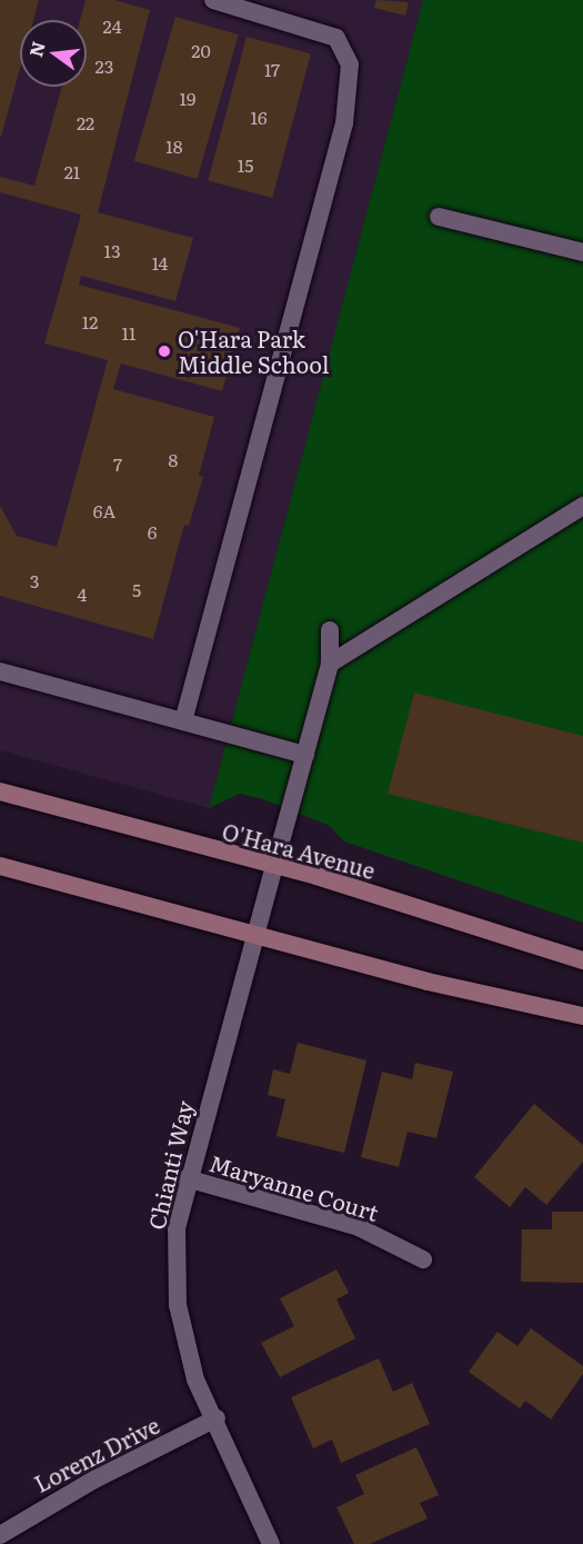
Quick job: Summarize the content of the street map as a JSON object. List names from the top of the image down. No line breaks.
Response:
{"streets":{"main road":["O'Hara Avenue"],"street":["Chianti Way","Maryanne Court","Lorenz Drive"]},"crossings":[["O'Hara Avenue","Chianti Way"],["Chianti Way","Maryanne Court"],["Chianti Way","Lorenz Drive"]],"places":["O'Hara Park Middle School"],"house_numbers":["24","20","23","17","19","16","22","18","15","21","13","14","12","11","8","7","6A","6","3","5","4"],"north":"left"}
